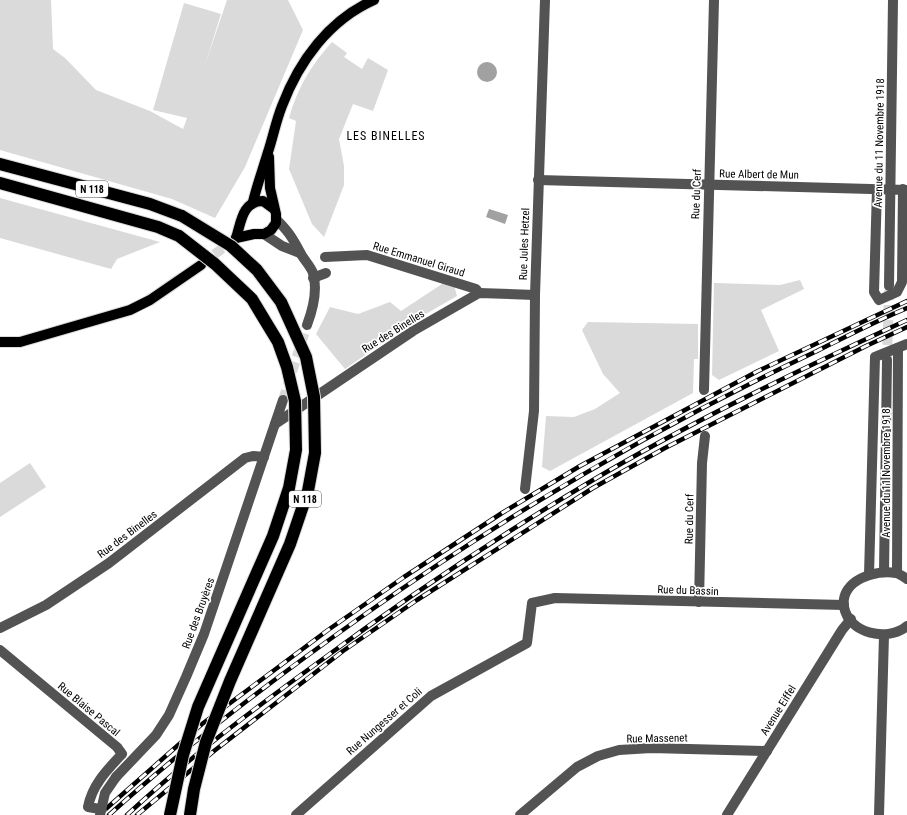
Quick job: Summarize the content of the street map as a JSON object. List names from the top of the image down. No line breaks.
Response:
{"streets":{"highway":["N 118"],"street":["Avenue du 11 Novembre 1918","Rue Albert de Mun","Rue du Cerf","Rue Jules Hetzel","Rue Emmanuel Giraud","Rue des Binelles","Rue du Bassin","Rue des Bruyères","Rue Blaise Pascal","Avenue Eiffel","Rue Nungesser et Coli","Rue Massenet"]},"crossings":[["Avenue du 11 Novembre 1918","Rue Albert de Mun"],["Rue Albert de Mun","Rue du Cerf"],["Rue Albert de Mun","Rue Jules Hetzel"],["Rue du Cerf","Rue du Bassin"],["Rue Emmanuel Giraud","Rue des Binelles"],["Rue des Binelles","Rue des Bruyères"],["Rue du Bassin","Rue Nungesser et Coli"],["Rue des Bruyères","Rue Blaise Pascal"],["Avenue Eiffel","Rue Massenet"]],"districts":["LES BINELLES"]}
